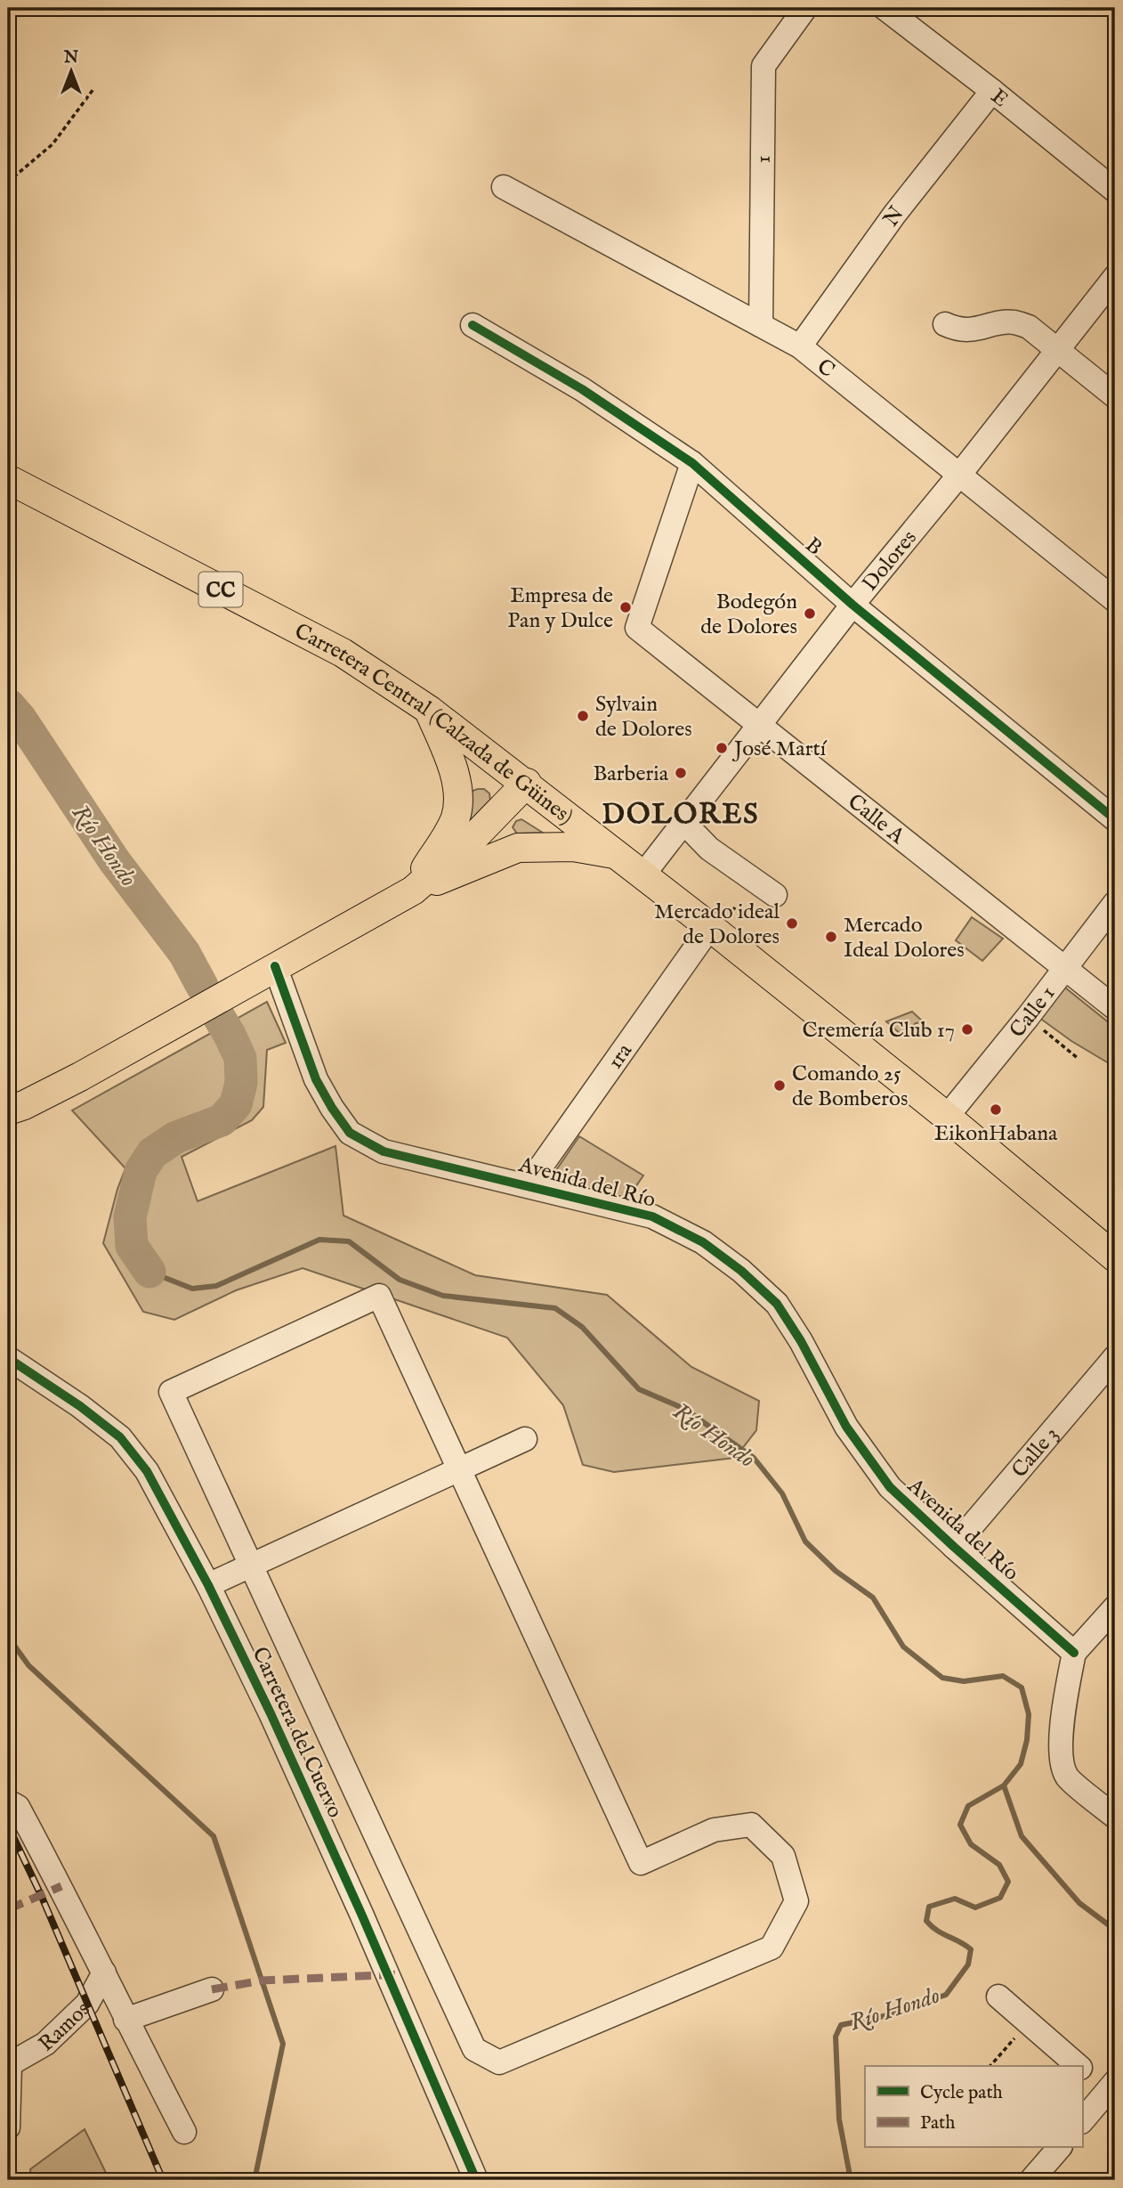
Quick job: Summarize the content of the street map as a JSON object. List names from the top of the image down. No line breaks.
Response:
{"streets":{"main road":["CC","Carretera Central (Calzada de Güines)"],"street":["E","1","N","C","B","Dolores","Calle A","Calle 1","1ra","Avenida del Río","Calle 3","Carretera del Cuervo","Ramos"]},"crossings":[["E","N"],["1","C"],["N","C"],["C","Dolores"],["B","Dolores"],["B","Calle A"],["Dolores","Carretera Central (Calzada de Güines)"],["Dolores","Calle A"],["Carretera Central (Calzada de Güines)","Calle 1"],["Carretera Central (Calzada de Güines)","1ra"],["Calle A","Calle 1"],["1ra","Avenida del Río"],["Avenida del Río","Calle 3"]],"districts":["DOLORES"],"water":["Río Hondo"],"places":["Empresa de Pan y Dulce","Bodegón de Dolores","Sylvain de Dolores","José Martí","Barberia","Mercado ideal de Dolores","Mercado Ideal Dolores","Cremería Club 17","Comando 25 de Bomberos","EikonHabana"],"legend":["Cycle path","Path"],"north":"top"}
